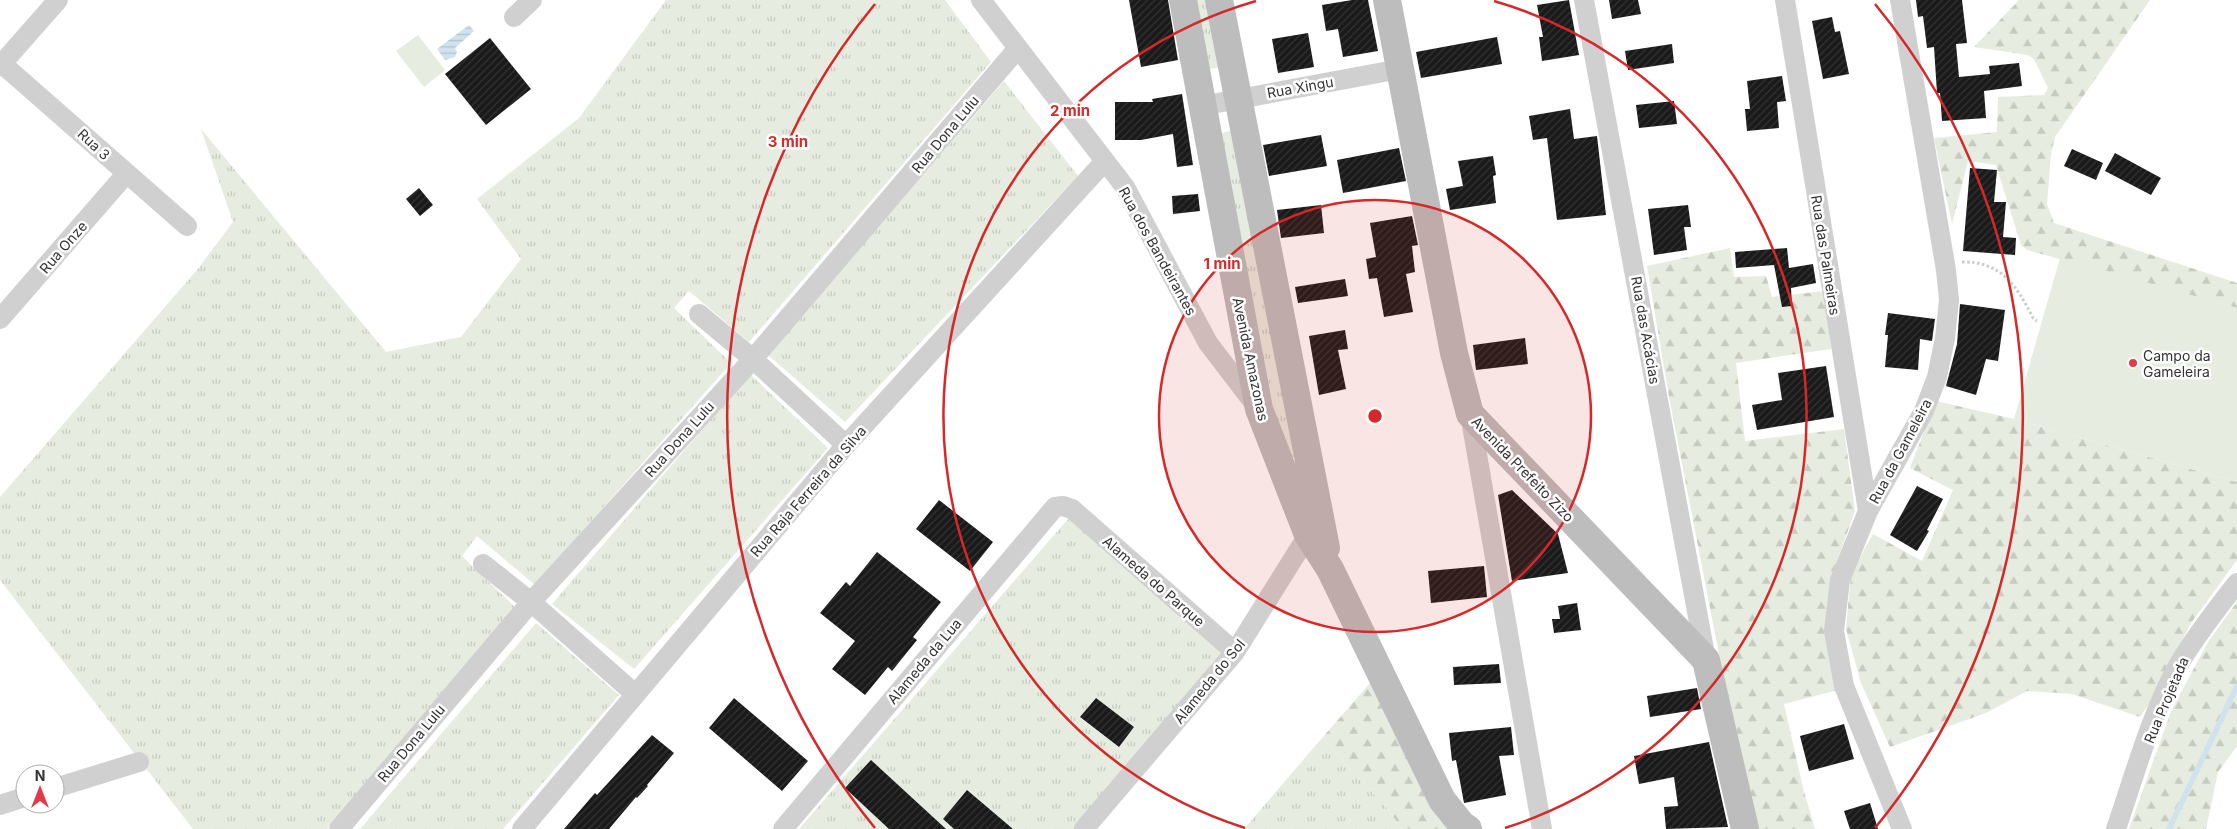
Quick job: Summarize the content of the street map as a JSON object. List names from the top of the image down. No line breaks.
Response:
{"streets":{"main road":["Avenida Amazonas","Avenida Prefeito Zizo"],"street":["Rua Xingu","Rua Dona Lulu","Rua 3","Rua Onze","Rua dos Bandeirantes","Rua das Palmeiras","Rua das Acácias","Rua da Gameleira","Rua Raja Ferreira da Silva","Alameda do Parque","Alameda da Lua","Alameda do Sol","Rua Projetada"]},"crossings":[["Rua Xingu","Avenida Amazonas"],["Rua Xingu","Avenida Prefeito Zizo"],["Rua Dona Lulu","Rua dos Bandeirantes"],["Rua 3","Rua Onze"],["Rua dos Bandeirantes","Avenida Amazonas"],["Rua dos Bandeirantes","Rua Raja Ferreira da Silva"],["Rua das Palmeiras","Rua da Gameleira"],["Rua das Acácias","Avenida Prefeito Zizo"],["Avenida Amazonas","Alameda do Sol"],["Alameda do Parque","Alameda da Lua"],["Alameda do Parque","Alameda do Sol"]],"places":["Campo da Gameleira"],"north":"top","rings":["2 min","3 min","1 min"]}
